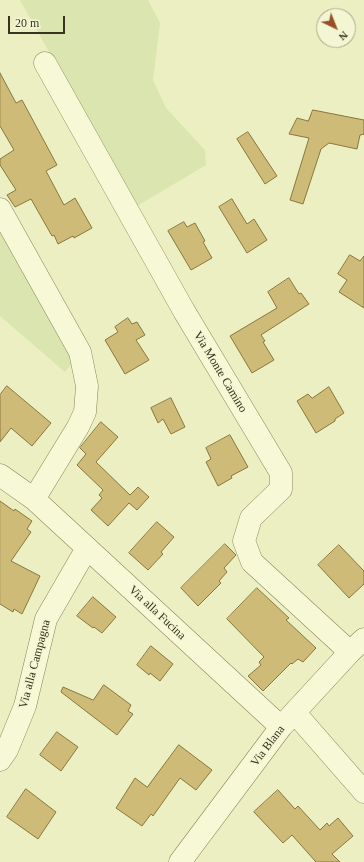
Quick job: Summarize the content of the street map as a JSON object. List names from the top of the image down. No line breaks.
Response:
{"streets":{"street":["Via Monte Camino","Via alla Fucina","Via alla Campagna","Via Blana"]},"crossings":[["Via Monte Camino","Via Blana"],["Via alla Fucina","Via alla Campagna"],["Via alla Fucina","Via Blana"]],"scale_bar":"20 m","north":"bottom right"}
